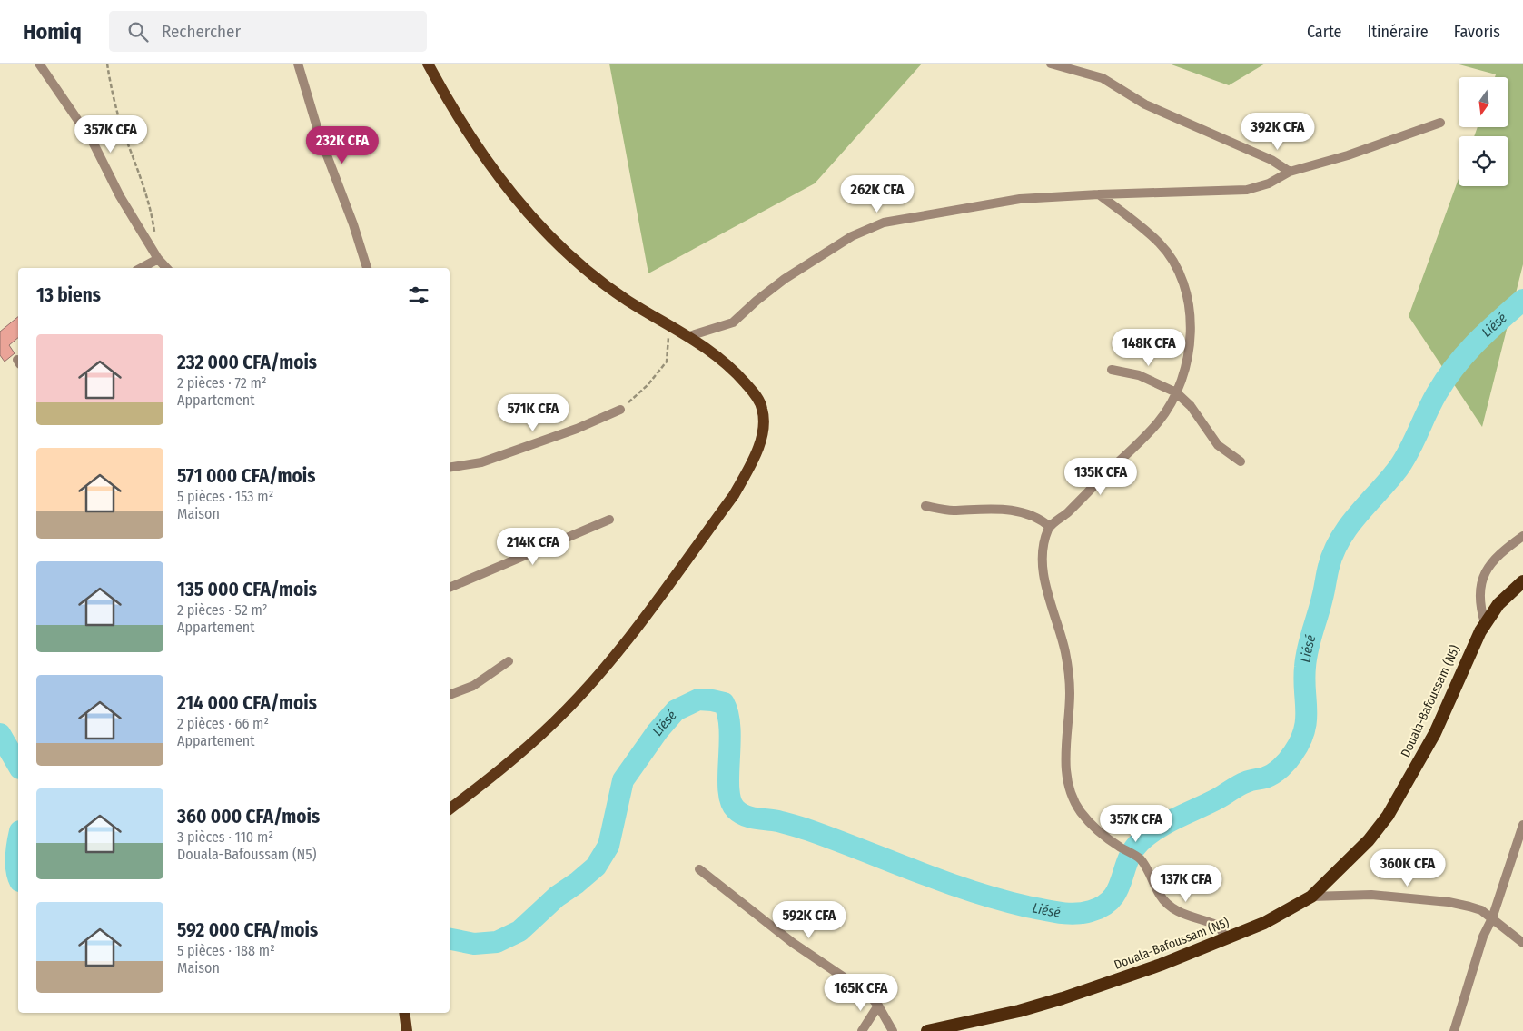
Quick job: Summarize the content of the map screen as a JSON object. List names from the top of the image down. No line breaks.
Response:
{"streets":{"highway":["Douala-Bafoussam (N5)"]},"water":["Liésé"],"north":"bottom","page":{"header":"Homiq","search":"Rechercher","nav":["Carte","Itinéraire","Favoris"],"price":["392K CFA","357K CFA","232K CFA","262K CFA","148K CFA","571K CFA","135K CFA","214K CFA","357K CFA","360K CFA","137K CFA","592K CFA","165K CFA"],"heading":"13 biens","list":[{"name":"232 000 CFA/mois","note":"2 pièces · 72 m² · Appartement"},{"name":"571 000 CFA/mois","note":"5 pièces · 153 m² · Maison"},{"name":"135 000 CFA/mois","note":"2 pièces · 52 m² · Appartement"},{"name":"214 000 CFA/mois","note":"2 pièces · 66 m² · Appartement"},{"name":"360 000 CFA/mois","note":"3 pièces · 110 m² · Douala-Bafoussam (N5)"},{"name":"592 000 CFA/mois","note":"5 pièces · 188 m² · Maison"}]}}
